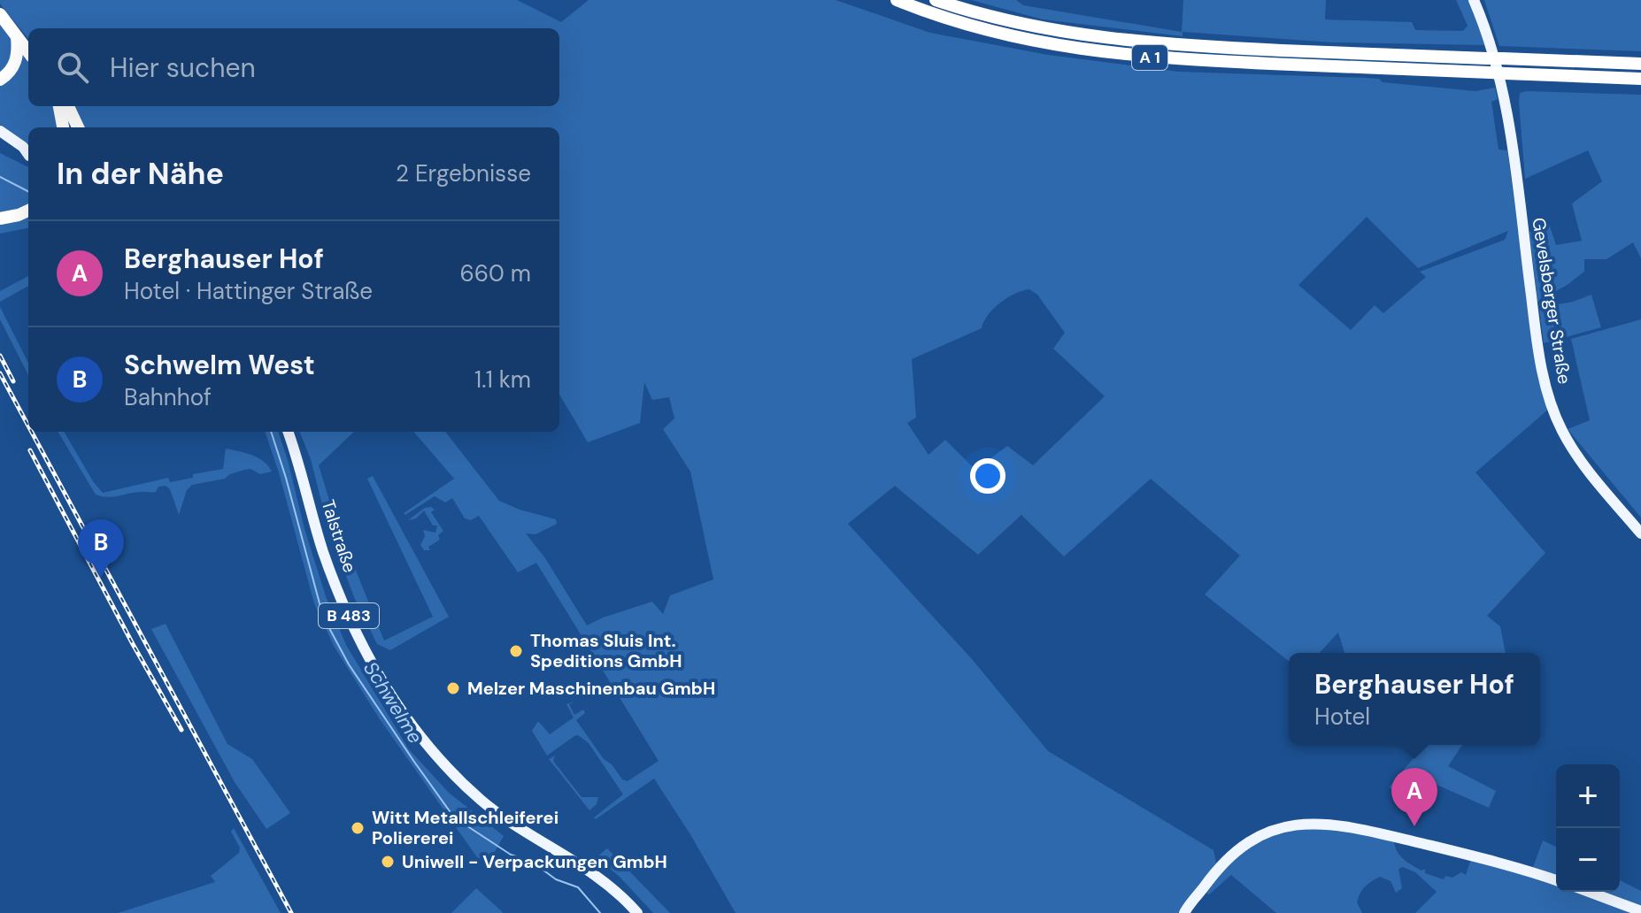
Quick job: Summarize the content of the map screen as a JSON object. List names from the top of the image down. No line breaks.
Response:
{"streets":{"highway":["A 1"],"main road":["Gevelsberger Straße","Talstraße","B 483"]},"crossings":[["A 1","Gevelsberger Straße"]],"water":["Schwelme"],"places":["Thomas Sluis Int. Speditions GmbH","Melzer Maschinenbau GmbH","Witt Metallschleiferei Poliererei","Uniwell - Verpackungen GmbH"],"page":{"search":"Hier suchen","heading":["In der Nähe","2 Ergebnisse"],"list":[{"mark":"A","name":"Berghauser Hof","note":"Hotel · Hattinger Straße","value":"660 m"},{"mark":"B","name":"Schwelm West","note":"Bahnhof","value":"1.1 km"}],"pins":["B","A"],"popup":["Berghauser Hof","Hotel"],"map_buttons":["+","−"]}}
